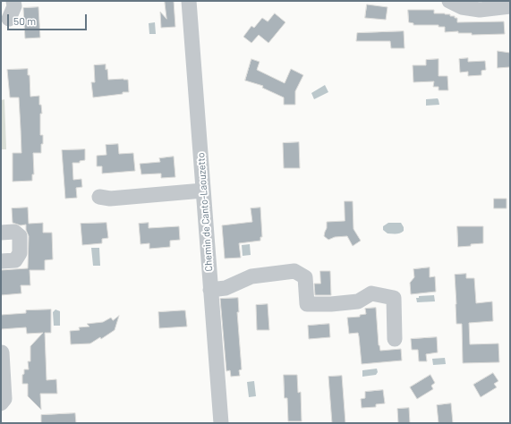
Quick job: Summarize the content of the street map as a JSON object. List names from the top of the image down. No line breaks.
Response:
{"streets":{"street":["Chemin de Canto-Laouzetto"]},"scale_bar":"50 m"}
